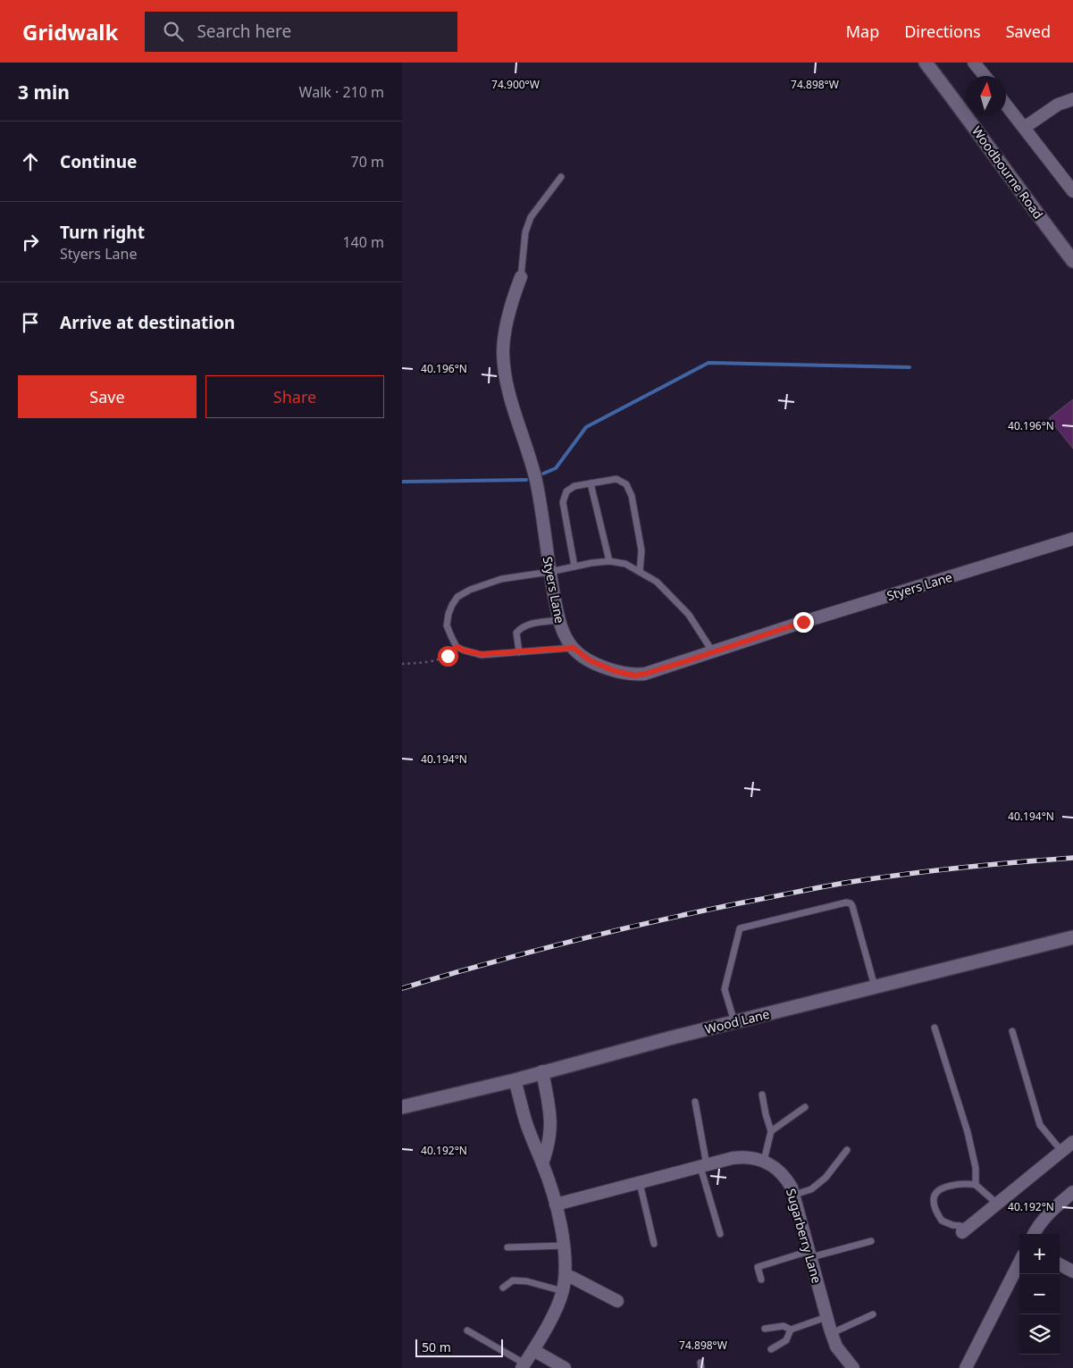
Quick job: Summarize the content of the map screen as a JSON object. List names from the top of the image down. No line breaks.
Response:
{"streets":{"street":["Woodbourne Road","Styers Lane","Wood Lane","Sugarberry Lane"]},"scale_bar":"50 m","north":"top","page":{"header":"Gridwalk","search":"Search here","nav":["Map","Directions","Saved"],"heading":["3 min","Walk · 210 m"],"list":[["Continue","70 m"],["Turn right","Styers Lane","140 m"],"Arrive at destination"],"buttons":["Save","Share"],"map_buttons":["+","−"],"scale":"50 m"},"coordinates":["74.900°W","74.898°W","40.196°N","40.194°N","40.192°N"]}
